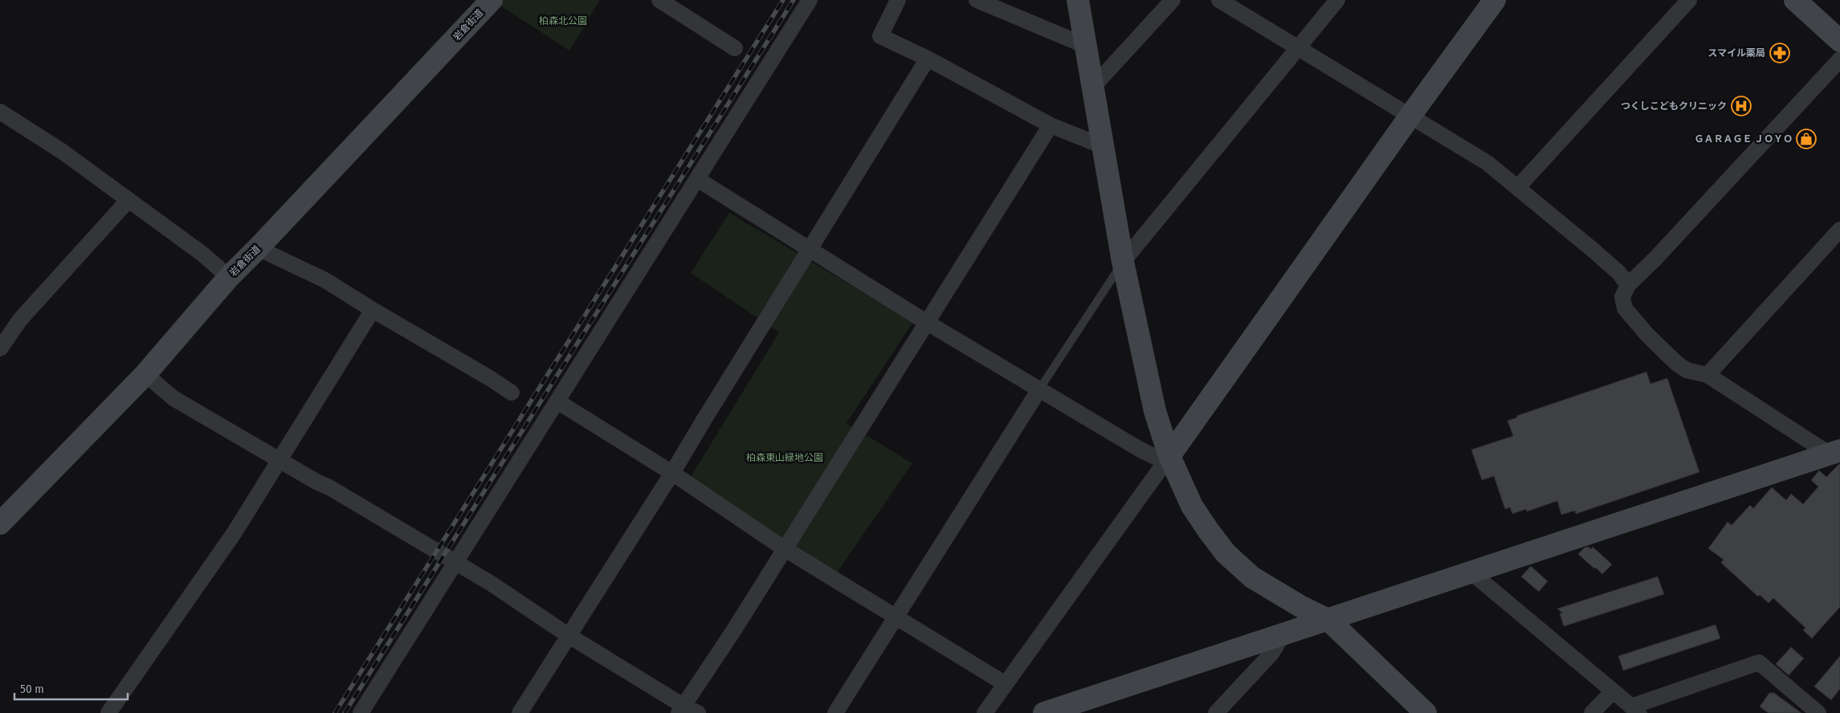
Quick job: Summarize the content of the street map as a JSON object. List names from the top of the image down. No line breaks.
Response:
{"streets":{"street":["岩倉街道"]},"parks":["柏森北公園","柏森東山緑地公園"],"places":{"pharmacy":["スマイル薬局"],"hospital":["つくしこどもクリニック"],"shop":["ＧＡＲＡＧＥ ＪＯＹＯ"]},"scale_bar":"50 m"}
